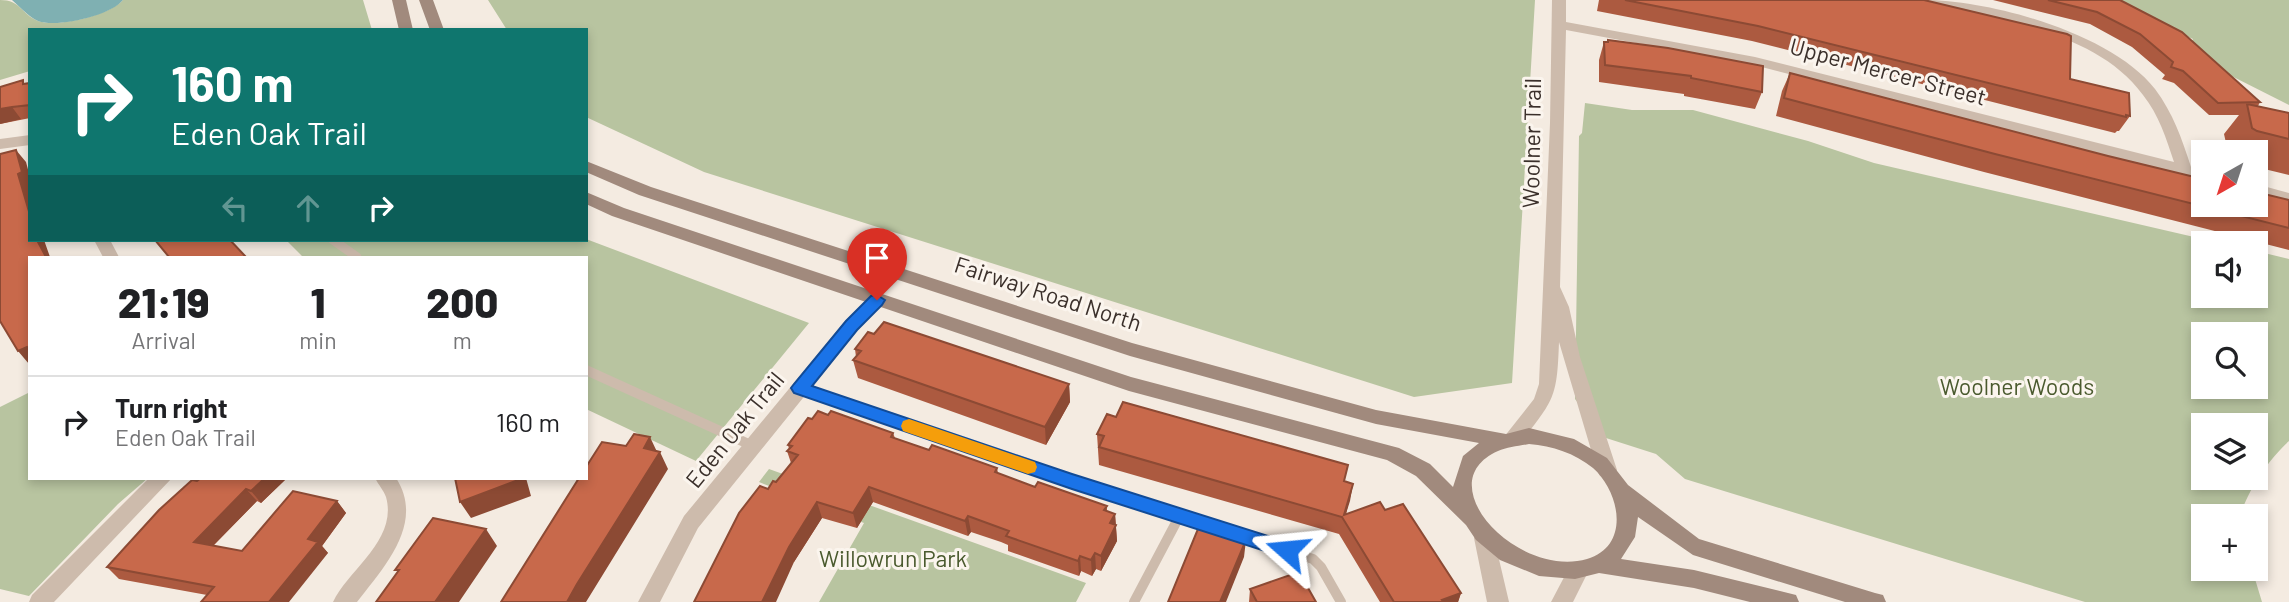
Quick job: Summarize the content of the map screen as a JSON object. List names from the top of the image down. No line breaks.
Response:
{"streets":{"main road":["Fairway Road North"],"street":["Upper Mercer Street","Woolner Trail","Eden Oak Trail"]},"crossings":[["Upper Mercer Street","Woolner Trail"],["Woolner Trail","Fairway Road North"]],"parks":["Woolner Woods","Willowrun Park"],"north":"bottom left","page":{"turn":["160 m","Eden Oak Trail"],"map_buttons":"+","eta":["21:19","Arrival","1","min","200","m"],"list":[{"name":"Turn right","note":"Eden Oak Trail","value":"160 m"}]}}
